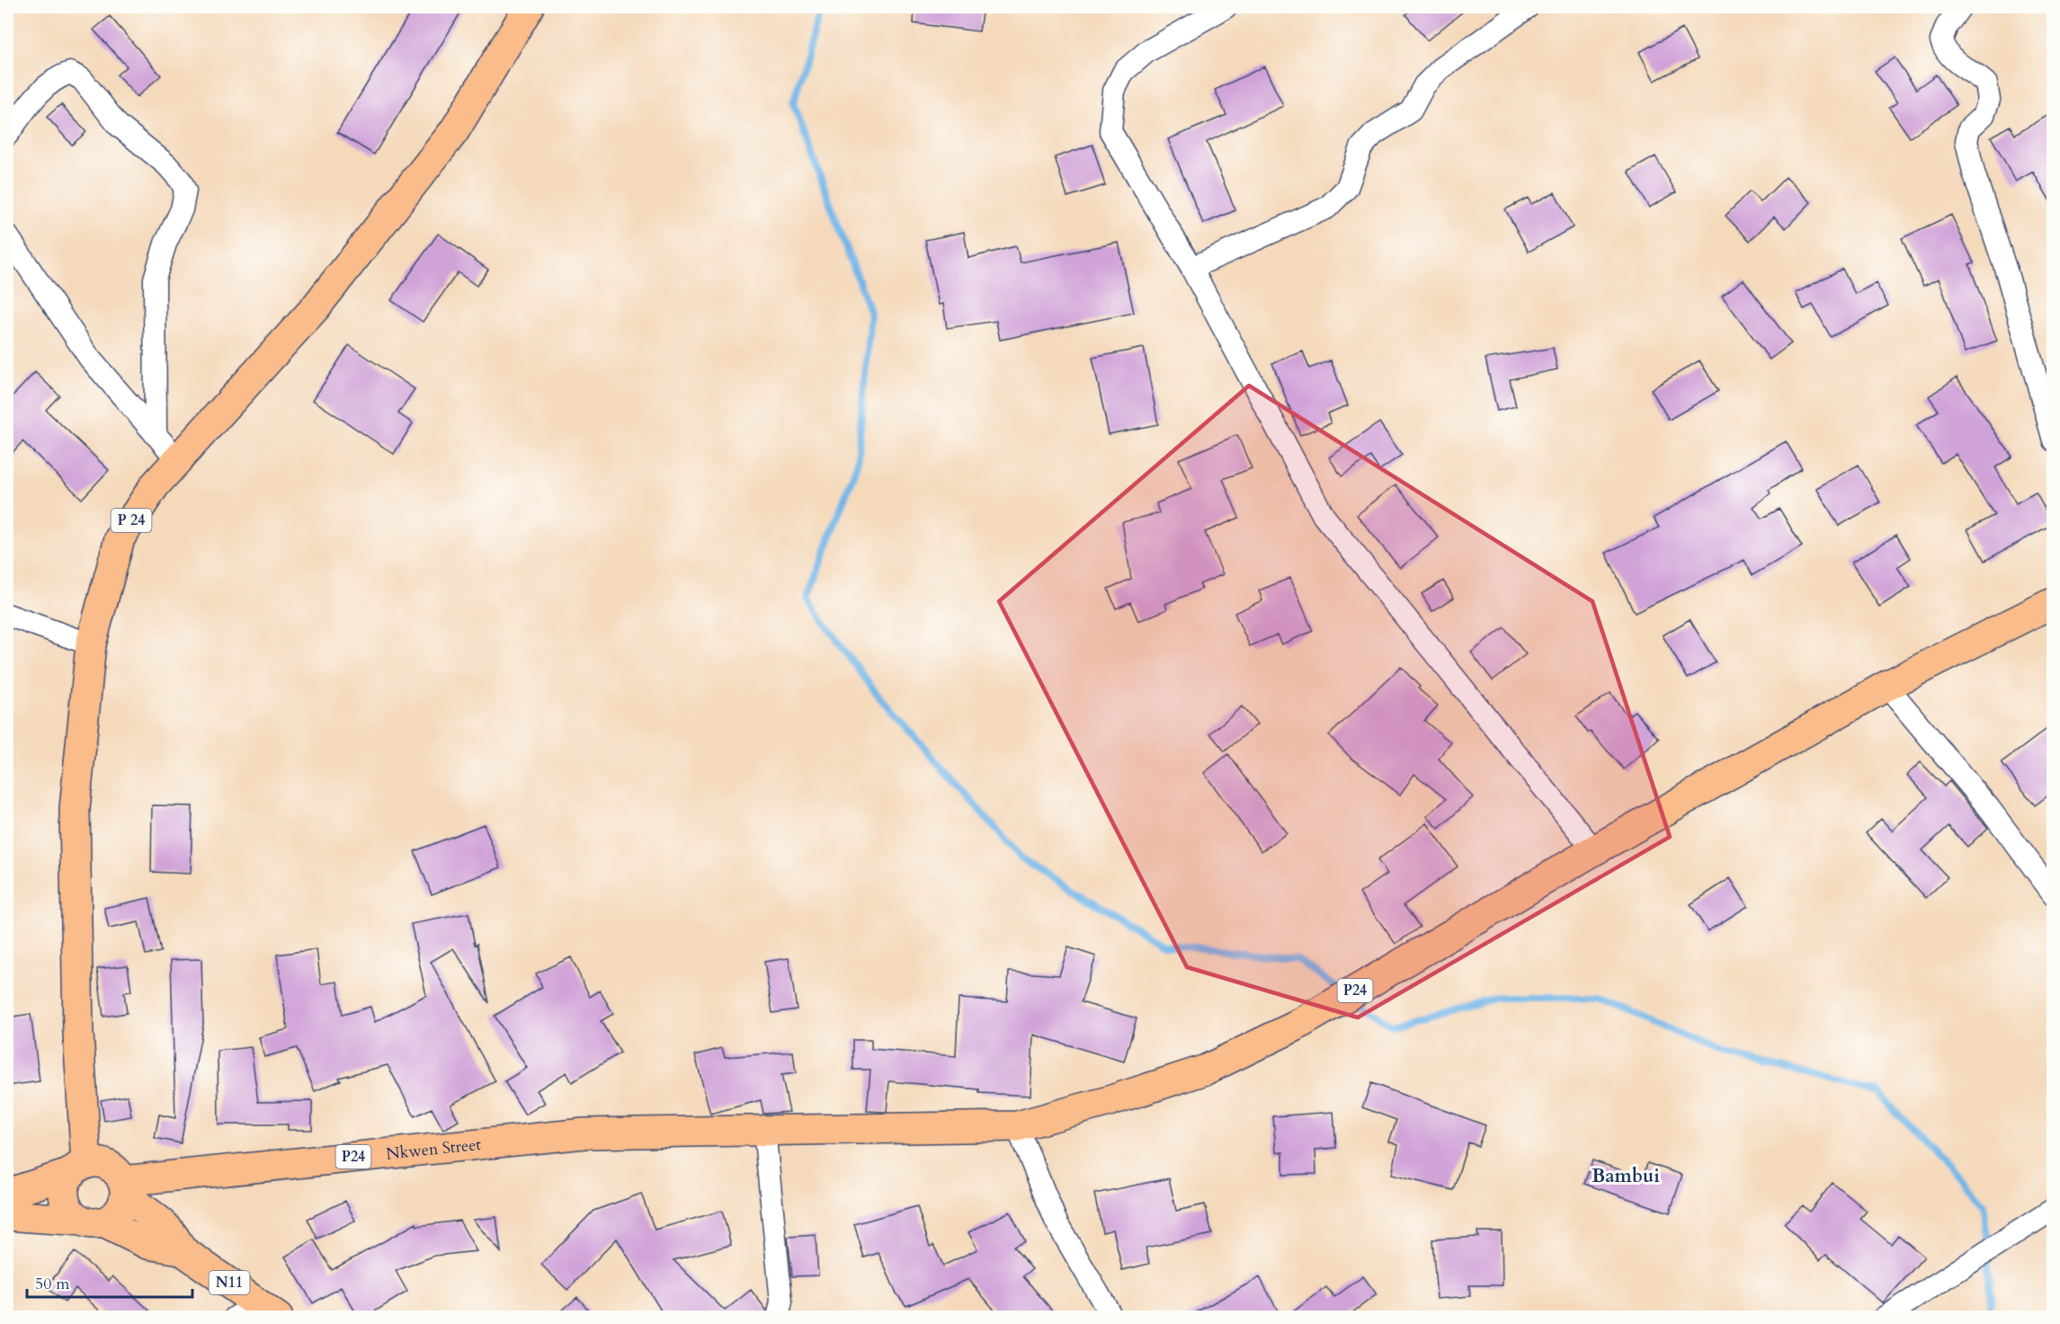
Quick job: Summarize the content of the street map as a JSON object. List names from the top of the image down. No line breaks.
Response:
{"streets":{"main road":["P 24","P24","Nkwen Street","N11"]},"crossings":[["P 24","Nkwen Street"],["P 24","N11"],["P24","Nkwen Street"],["Nkwen Street","N11"]],"districts":["Bambui"],"scale_bar":"50 m"}
